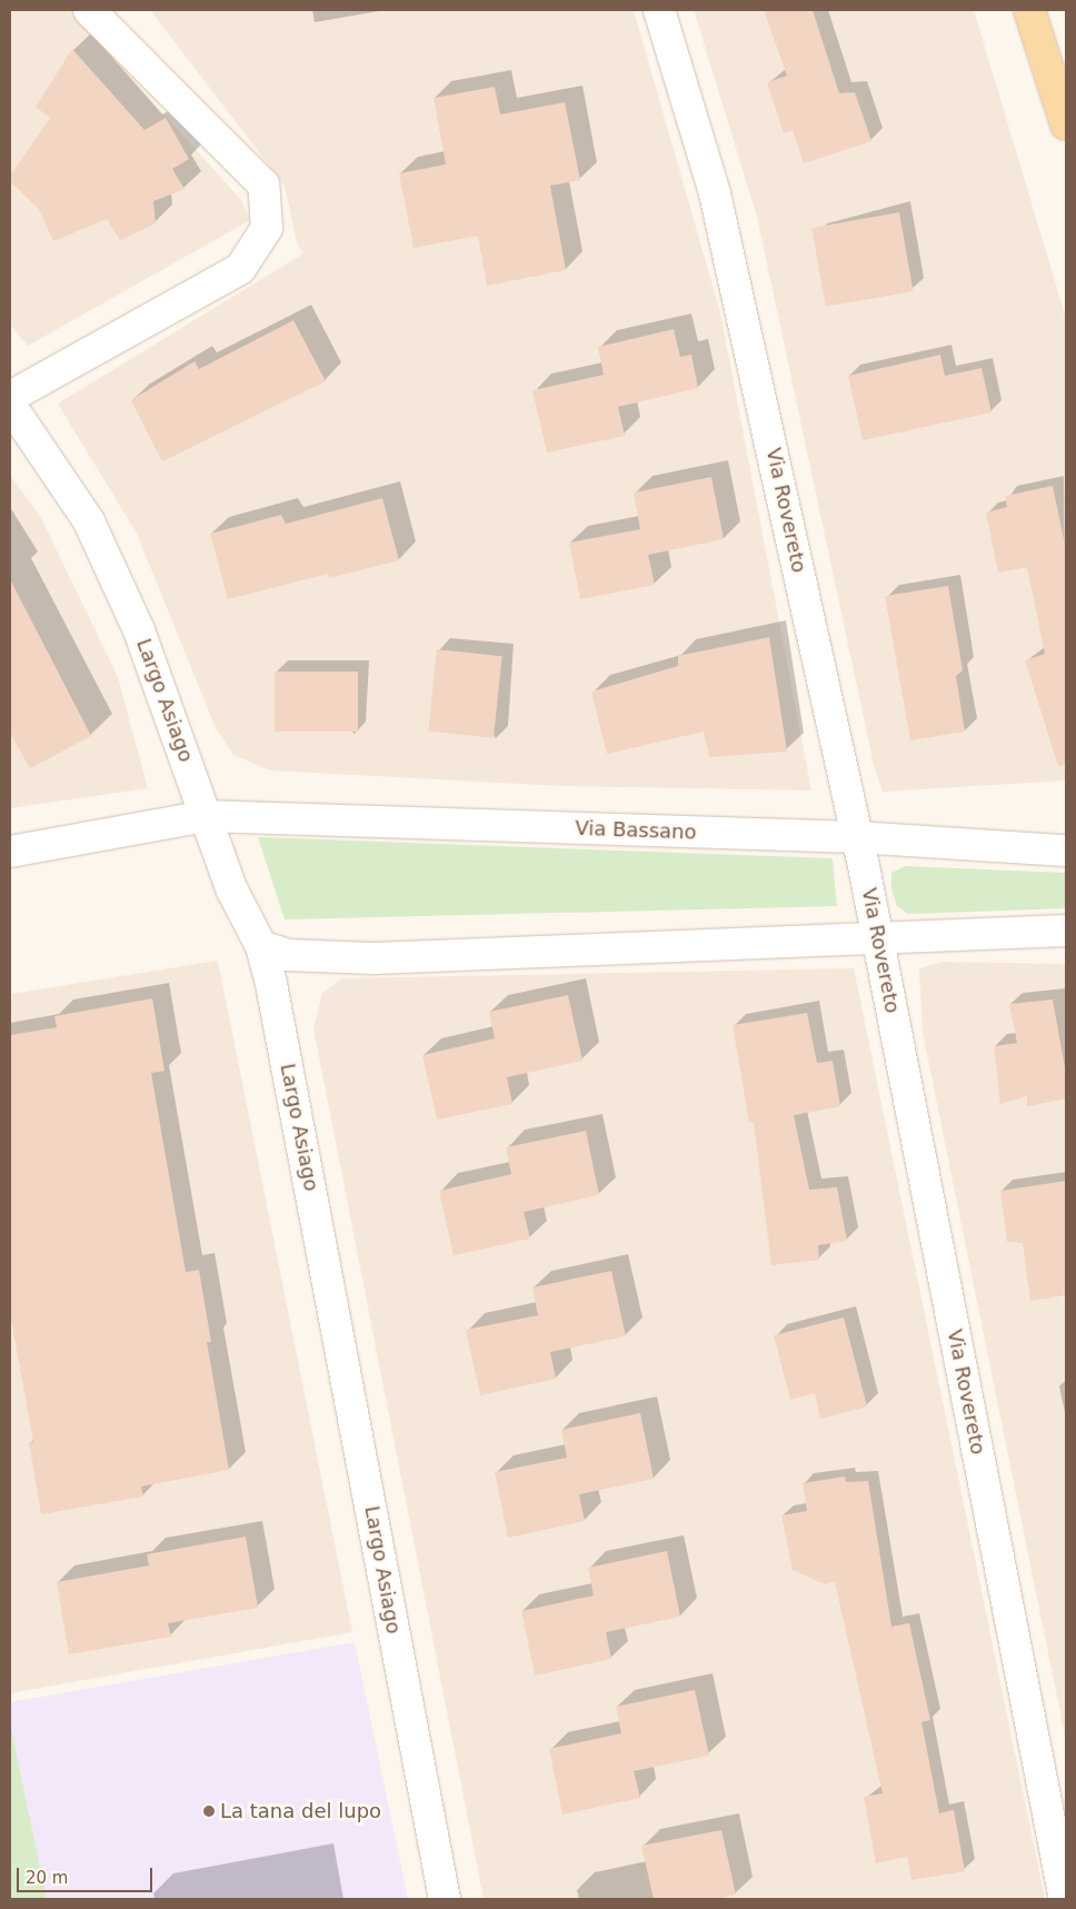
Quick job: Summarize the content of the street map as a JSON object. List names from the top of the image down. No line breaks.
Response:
{"streets":{"street":["Via Rovereto","Largo Asiago","Via Bassano"]},"crossings":[["Via Rovereto","Via Bassano"],["Largo Asiago","Via Bassano"]],"places":["La tana del lupo"],"scale_bar":"20 m"}
